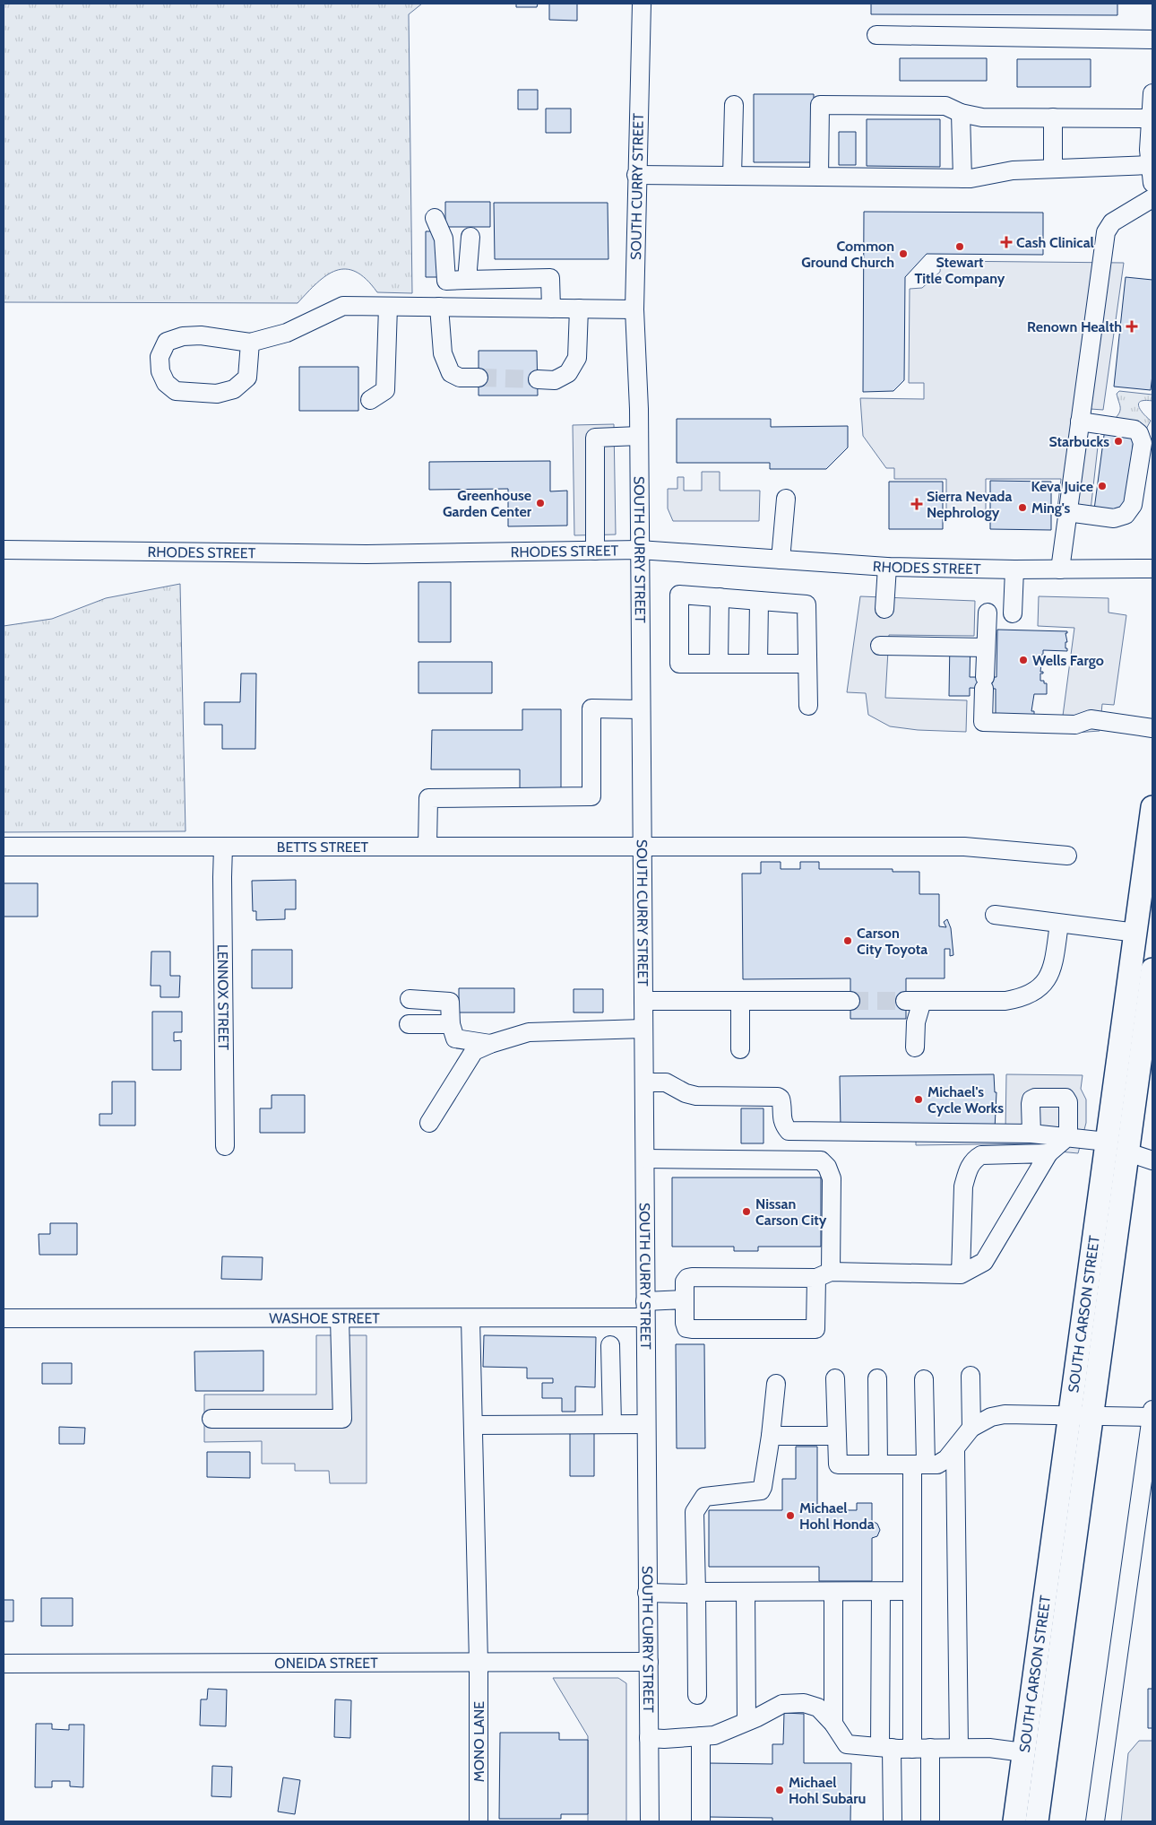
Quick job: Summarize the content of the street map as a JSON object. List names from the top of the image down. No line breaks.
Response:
{"streets":{"main road":["SOUTH CARSON STREET"],"street":["SOUTH CURRY STREET","RHODES STREET","BETTS STREET","LENNOX STREET","WASHOE STREET","ONEIDA STREET","MONO LANE"]},"crossings":[["SOUTH CURRY STREET","RHODES STREET"],["SOUTH CURRY STREET","BETTS STREET"],["SOUTH CURRY STREET","WASHOE STREET"],["SOUTH CURRY STREET","ONEIDA STREET"],["BETTS STREET","LENNOX STREET"],["WASHOE STREET","MONO LANE"],["ONEIDA STREET","MONO LANE"]],"places":{"health":["Cash Clinical","Renown Health","Sierra Nevada Nephrology"],"other":["Stewart Title Company","Common Ground Church","Starbucks","Keva Juice","Greenhouse Garden Center","Ming's","Wells Fargo","Carson City Toyota","Michael's Cycle Works","Nissan Carson City","Michael Hohl Honda","Michael Hohl Subaru"]}}
